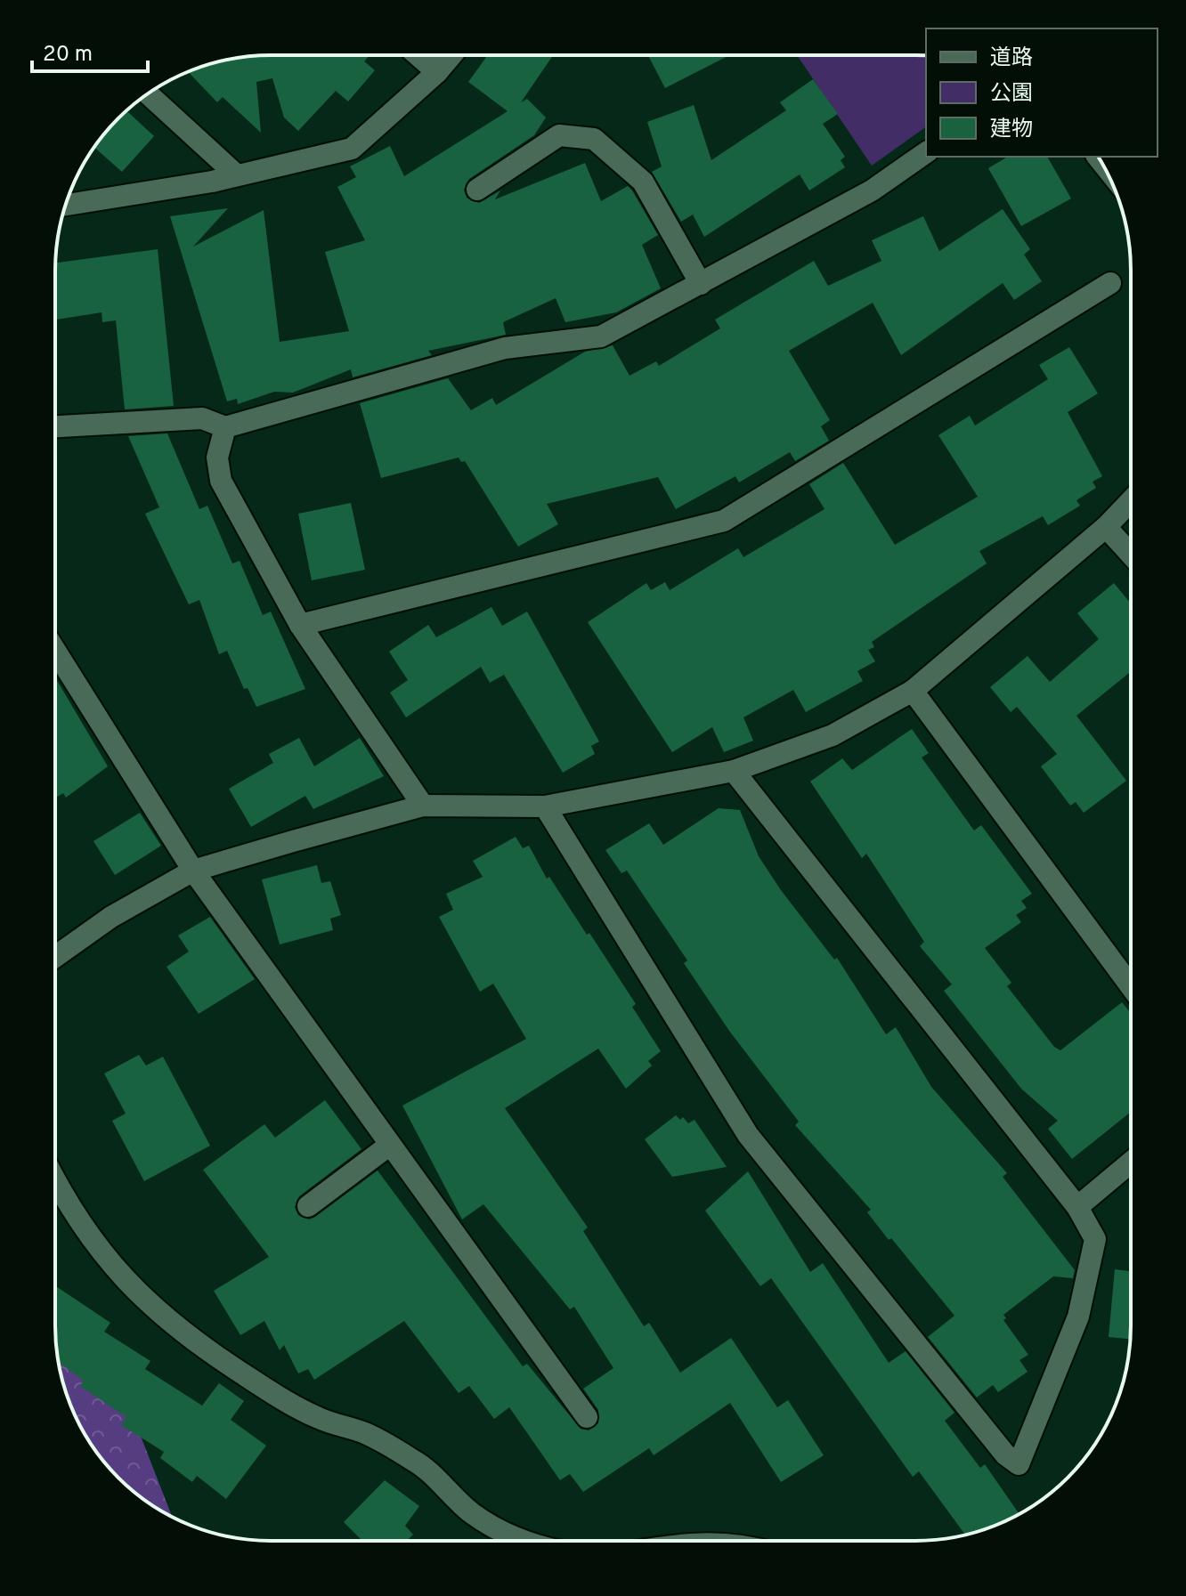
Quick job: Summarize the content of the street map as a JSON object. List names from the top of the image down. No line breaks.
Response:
{"legend":["道路","公園","建物"],"scale_bar":"20 m"}
